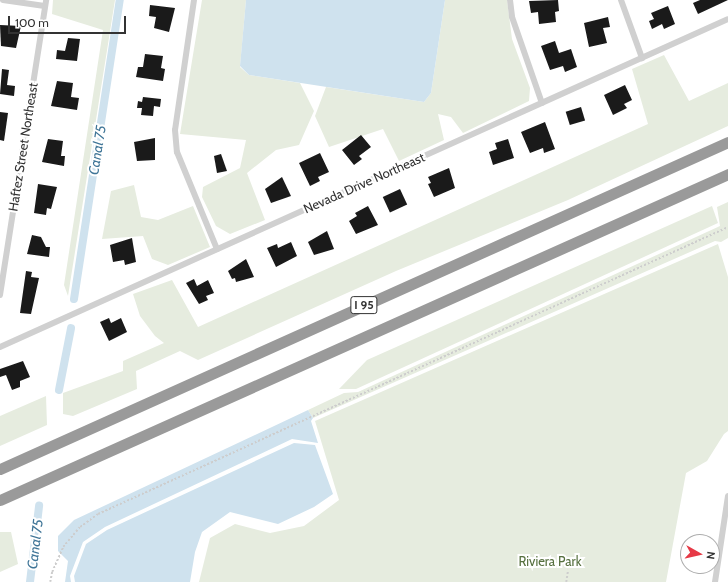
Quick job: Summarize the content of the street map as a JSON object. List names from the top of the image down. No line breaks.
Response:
{"streets":{"highway":["I 95"],"street":["Haftez Street Northeast","Nevada Drive Northeast"]},"water":["Canal 75"],"parks":["Riviera Park"],"scale_bar":"100 m","north":"right"}
